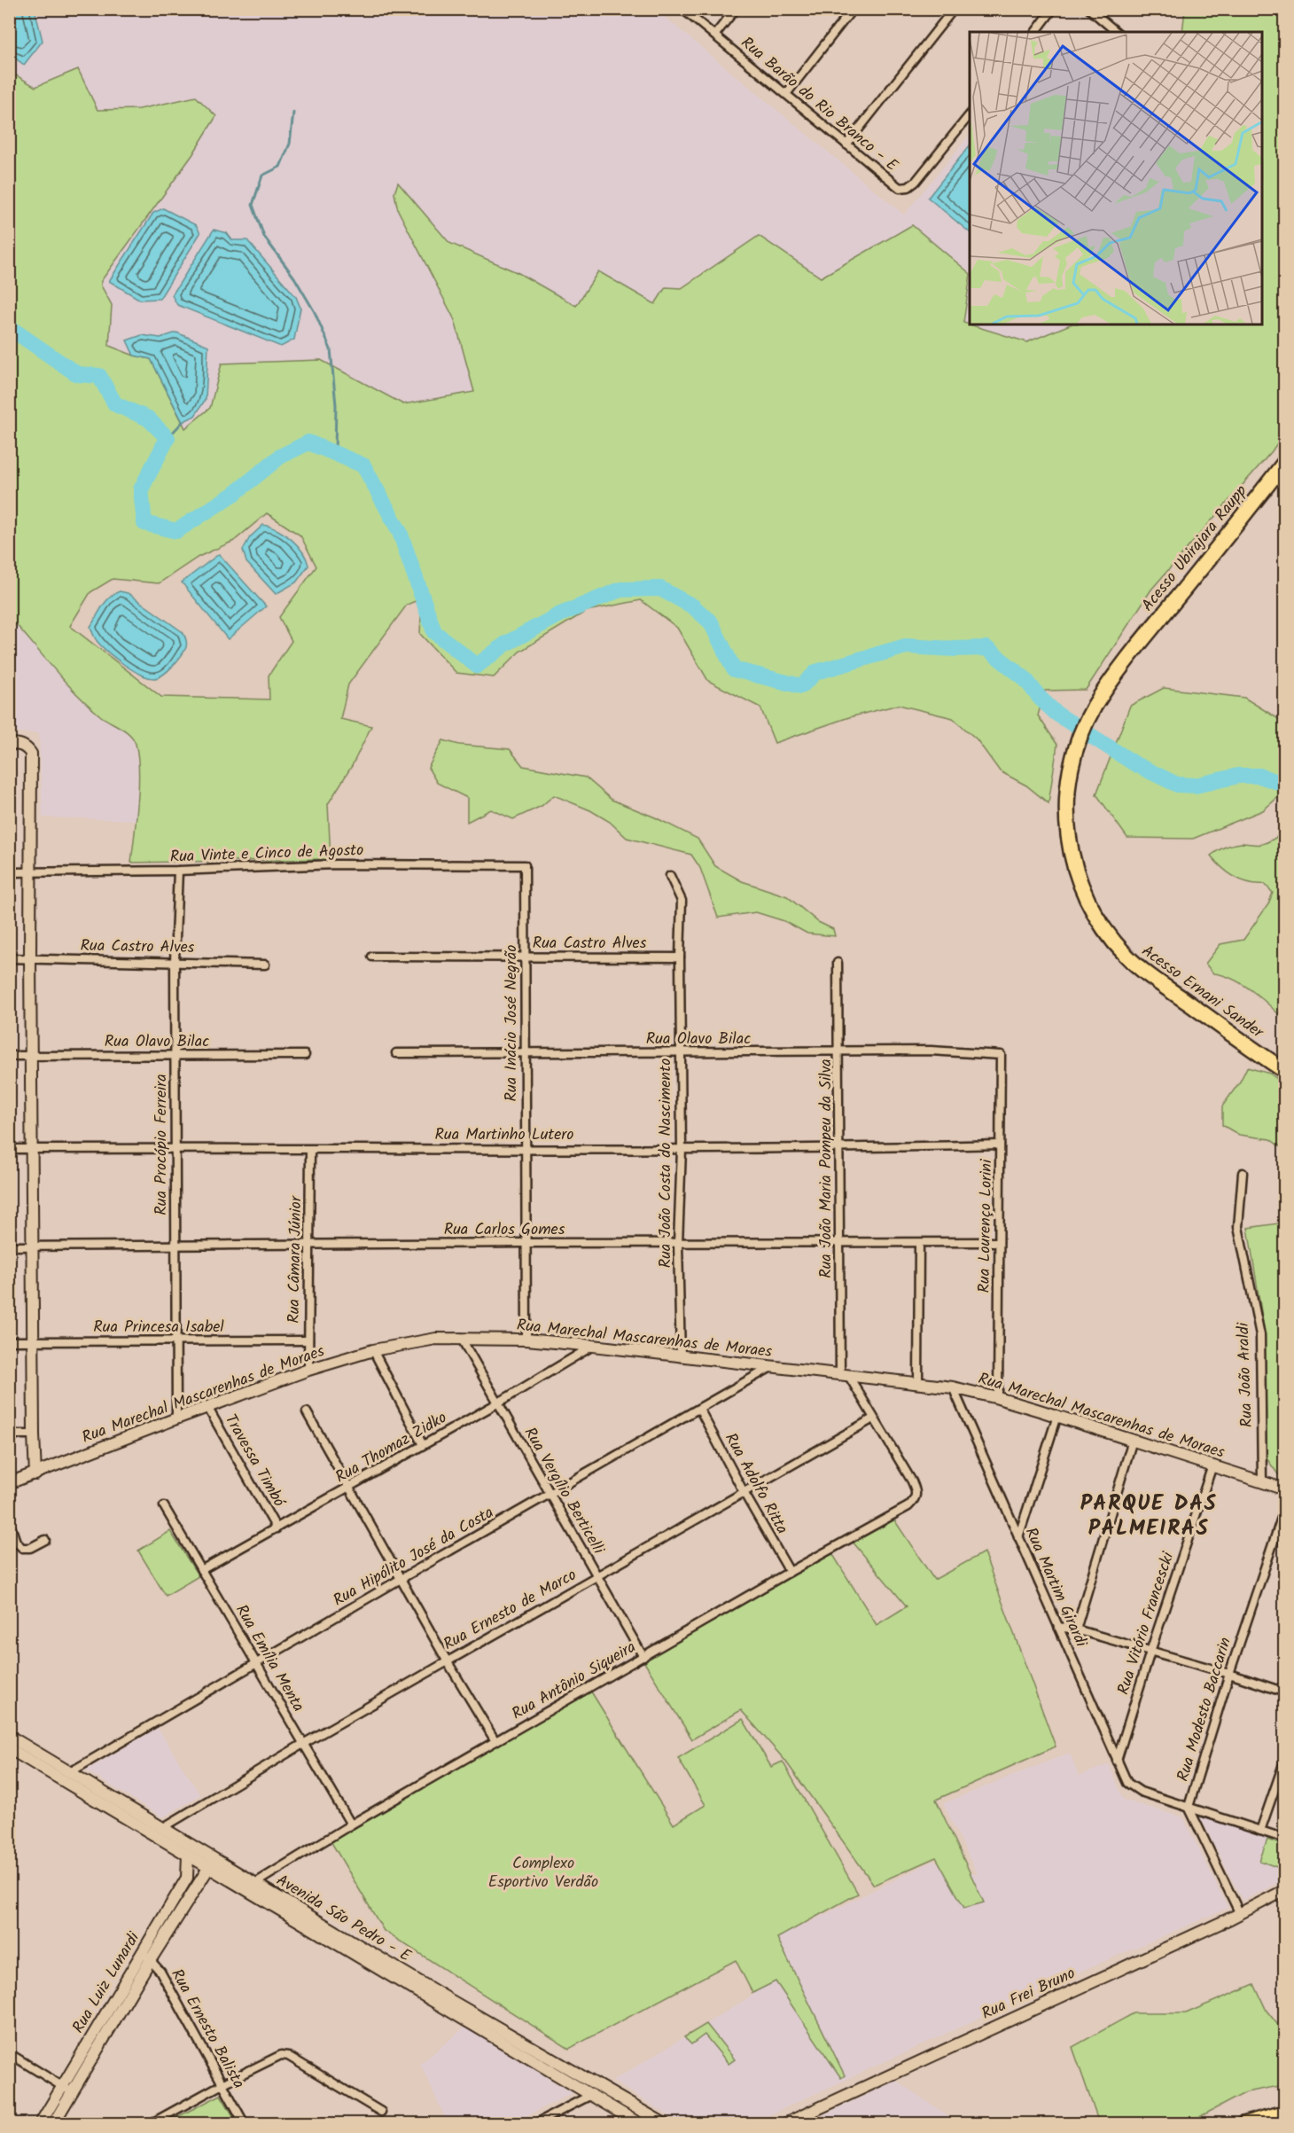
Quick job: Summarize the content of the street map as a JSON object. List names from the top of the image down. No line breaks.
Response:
{"streets":{"highway":["Acesso Ubirajara Raupp","Acesso Ernani Sander"],"street":["Rua Barão do Rio Branco - E","Rua Vinte e Cinco de Agosto","Rua Castro Alves","Rua Inácio José Negrão","Rua Olavo Bilac","Rua Martinho Lutero","Rua Procópio Ferreira","Rua João Costa do Nascimento","Rua João Maria Pompeu da Silva","Rua Lourenço Lorini","Rua Carlos Gomes","Rua Câmara Júnior","Rua Princesa Isabel","Rua Marechal Mascarenhas de Moraes","Rua João Araldi","Rua Thomaz Zidko","Travessa Timbó","Rua Adolfo Ritta","Rua Vergílio Berticelli","Rua Hipólito José da Costa","Rua Martim Girardi","Rua Ernesto de Marco","Rua Vitório Francescki","Rua Emília Menta","Rua Antônio Siqueira","Rua Modesto Baccarin","Avenida São Pedro - E","Rua Luiz Lunardi","Rua Frei Bruno","Rua Ernesto Balista"]},"crossings":[["Acesso Ubirajara Raupp","Acesso Ernani Sander"],["Rua Vinte e Cinco de Agosto","Rua Inácio José Negrão"],["Rua Vinte e Cinco de Agosto","Rua Procópio Ferreira"],["Rua Castro Alves","Rua Inácio José Negrão"],["Rua Castro Alves","Rua Procópio Ferreira"],["Rua Castro Alves","Rua João Costa do Nascimento"],["Rua Inácio José Negrão","Rua Olavo Bilac"],["Rua Inácio José Negrão","Rua Martinho Lutero"],["Rua Inácio José Negrão","Rua Carlos Gomes"],["Rua Inácio José Negrão","Rua Marechal Mascarenhas de Moraes"],["Rua Olavo Bilac","Rua Procópio Ferreira"],["Rua Olavo Bilac","Rua João Costa do Nascimento"],["Rua Olavo Bilac","Rua João Maria Pompeu da Silva"],["Rua Olavo Bilac","Rua Lourenço Lorini"],["Rua Martinho Lutero","Rua Procópio Ferreira"],["Rua Martinho Lutero","Rua João Costa do Nascimento"],["Rua Martinho Lutero","Rua João Maria Pompeu da Silva"],["Rua Martinho Lutero","Rua Lourenço Lorini"],["Rua Martinho Lutero","Rua Câmara Júnior"],["Rua Procópio Ferreira","Rua Carlos Gomes"],["Rua Procópio Ferreira","Rua Princesa Isabel"],["Rua Procópio Ferreira","Rua Marechal Mascarenhas de Moraes"],["Rua João Costa do Nascimento","Rua Carlos Gomes"],["Rua João Costa do Nascimento","Rua Marechal Mascarenhas de Moraes"],["Rua João Maria Pompeu da Silva","Rua Carlos Gomes"],["Rua João Maria Pompeu da Silva","Rua Marechal Mascarenhas de Moraes"],["Rua Lourenço Lorini","Rua Carlos Gomes"],["Rua Lourenço Lorini","Rua Marechal Mascarenhas de Moraes"],["Rua Carlos Gomes","Rua Câmara Júnior"],["Rua Câmara Júnior","Rua Princesa Isabel"],["Rua Câmara Júnior","Rua Marechal Mascarenhas de Moraes"],["Rua Marechal Mascarenhas de Moraes","Rua João Araldi"],["Rua Marechal Mascarenhas de Moraes","Rua Thomaz Zidko"],["Rua Marechal Mascarenhas de Moraes","Travessa Timbó"],["Rua Marechal Mascarenhas de Moraes","Rua Vergílio Berticelli"],["Rua Marechal Mascarenhas de Moraes","Rua Hipólito José da Costa"],["Rua Marechal Mascarenhas de Moraes","Rua Martim Girardi"],["Rua Marechal Mascarenhas de Moraes","Rua Vitório Francescki"],["Rua Thomaz Zidko","Travessa Timbó"],["Rua Thomaz Zidko","Rua Vergílio Berticelli"],["Rua Thomaz Zidko","Rua Emília Menta"],["Rua Adolfo Ritta","Rua Hipólito José da Costa"],["Rua Adolfo Ritta","Rua Ernesto de Marco"],["Rua Adolfo Ritta","Rua Antônio Siqueira"],["Rua Vergílio Berticelli","Rua Hipólito José da Costa"],["Rua Vergílio Berticelli","Rua Ernesto de Marco"],["Rua Vergílio Berticelli","Rua Antônio Siqueira"],["Rua Hipólito José da Costa","Rua Emília Menta"],["Rua Hipólito José da Costa","Avenida São Pedro - E"],["Rua Martim Girardi","Rua Vitório Francescki"],["Rua Martim Girardi","Rua Modesto Baccarin"],["Rua Ernesto de Marco","Rua Emília Menta"],["Rua Ernesto de Marco","Rua Antônio Siqueira"],["Rua Ernesto de Marco","Avenida São Pedro - E"],["Rua Emília Menta","Rua Antônio Siqueira"],["Rua Antônio Siqueira","Avenida São Pedro - E"],["Rua Modesto Baccarin","Rua Frei Bruno"],["Avenida São Pedro - E","Rua Luiz Lunardi"],["Rua Luiz Lunardi","Rua Ernesto Balista"]],"districts":["PARQUE DAS PALMEIRAS"],"parks":["Complexo Esportivo Verdão"]}
